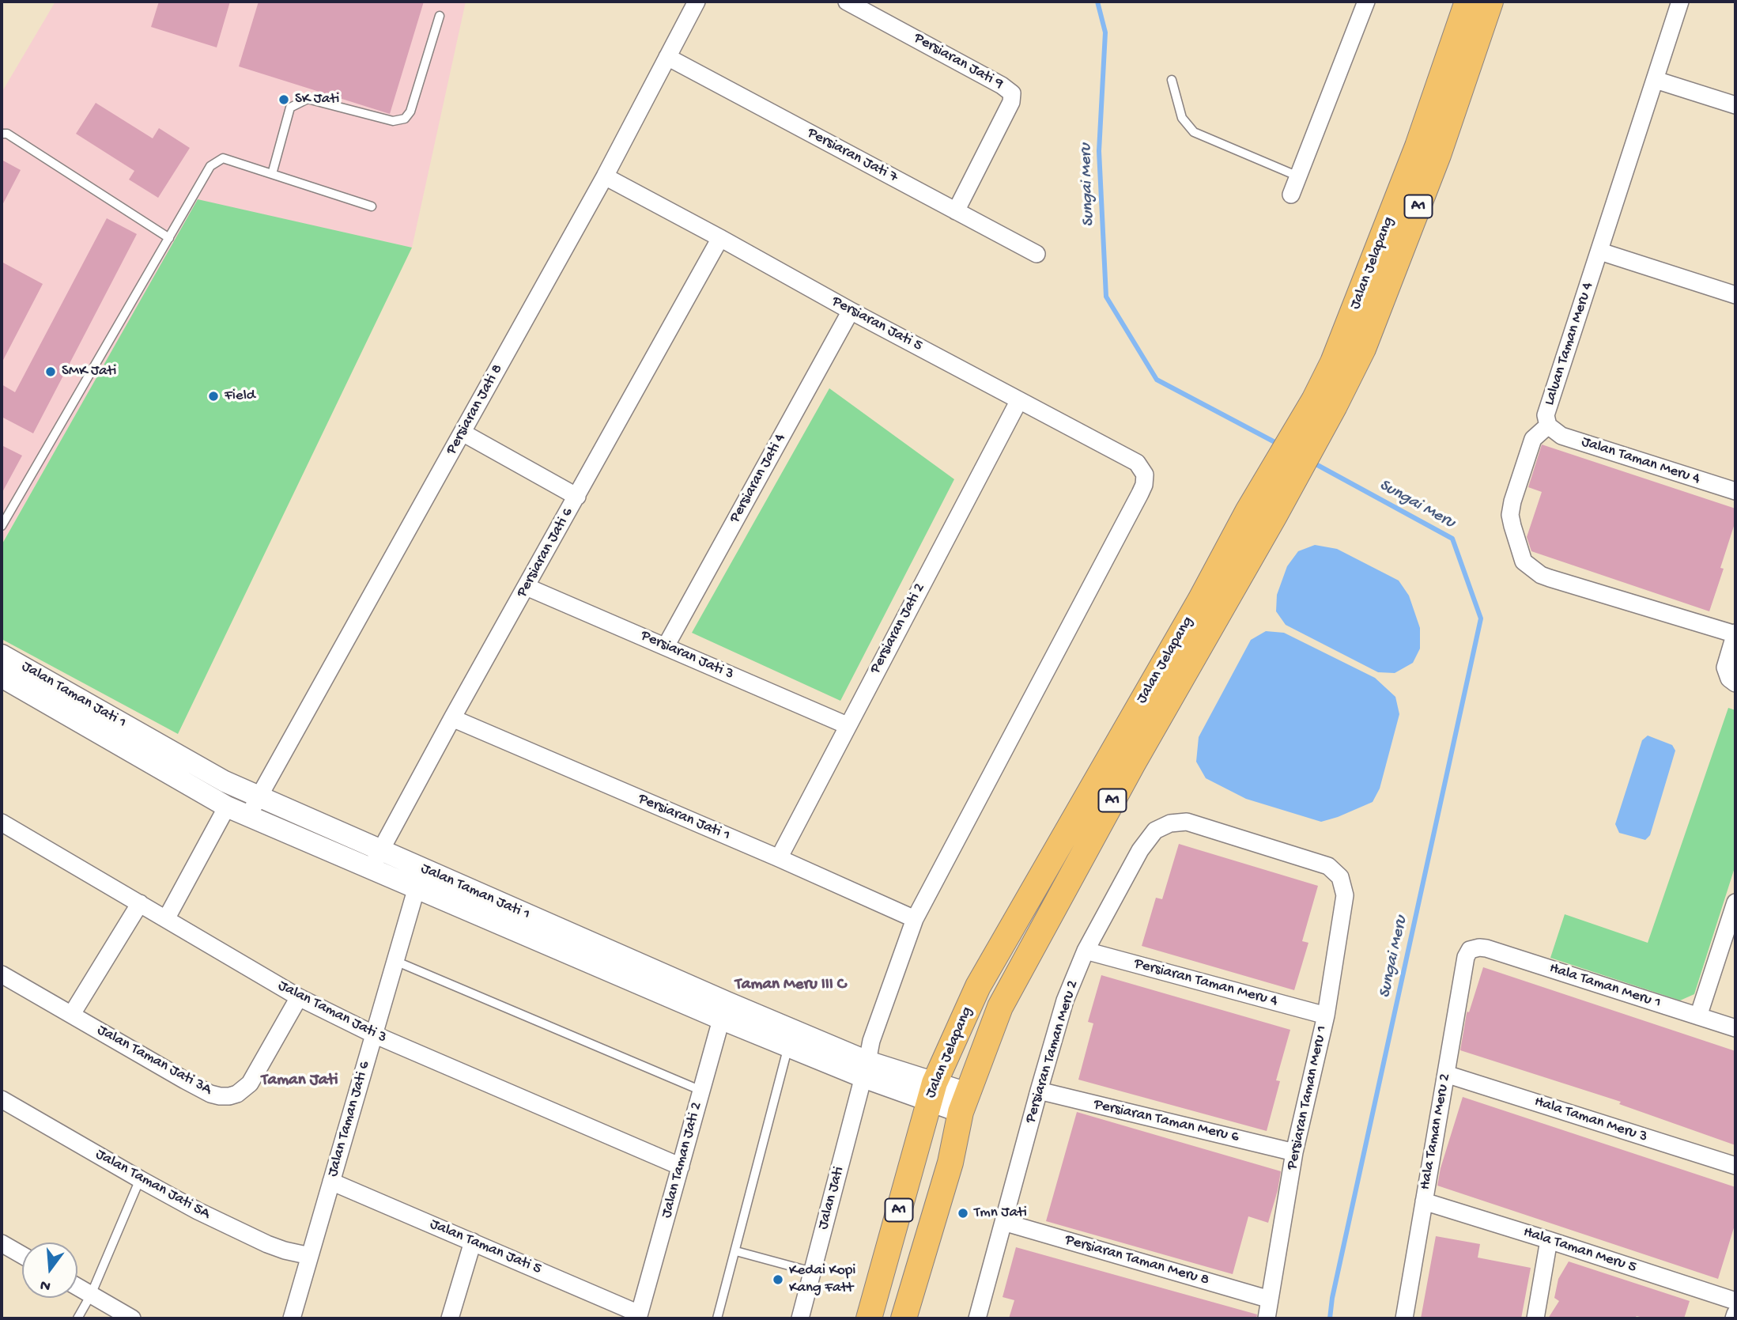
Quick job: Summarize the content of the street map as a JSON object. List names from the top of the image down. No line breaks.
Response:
{"streets":{"main road":["A1","Jalan Jelapang"],"street":["Persiaran Jati 9","Persiaran Jati 7","Persiaran Jati 5","Laluan Taman Meru 4","Persiaran Jati 8","Jalan Taman Meru 4","Persiaran Jati 4","Persiaran Jati 6","Persiaran Jati 2","Persiaran Jati 3","Jalan Taman Jati 1","Persiaran Jati 1","Persiaran Taman Meru 4","Hala Taman Meru 1","Jalan Taman Jati 3","Persiaran Taman Meru 2","Jalan Taman Jati 3A","Persiaran Taman Meru 1","Jalan Taman Jati 6","Hala Taman Meru 3","Persiaran Taman Meru 6","Hala Taman Meru 2","Jalan Taman Jati 2","Jalan Taman Jati 5A","Jalan Jati","Jalan Taman Jati 5","Hala Taman Meru 5","Persiaran Taman Meru 8"]},"crossings":[["Persiaran Jati 9","Persiaran Jati 7"],["Persiaran Jati 7","Persiaran Jati 8"],["Jalan Jelapang","Jalan Taman Jati 1"],["Persiaran Jati 5","Persiaran Jati 8"],["Persiaran Jati 5","Persiaran Jati 4"],["Persiaran Jati 5","Persiaran Jati 6"],["Persiaran Jati 5","Persiaran Jati 2"],["Persiaran Jati 5","Jalan Jati"],["Laluan Taman Meru 4","Jalan Taman Meru 4"],["Persiaran Jati 8","Jalan Taman Jati 1"],["Persiaran Jati 4","Persiaran Jati 3"],["Persiaran Jati 6","Persiaran Jati 3"],["Persiaran Jati 6","Jalan Taman Jati 1"],["Persiaran Jati 6","Persiaran Jati 1"],["Persiaran Jati 2","Persiaran Jati 3"],["Persiaran Jati 2","Persiaran Jati 1"],["Jalan Taman Jati 1","Jalan Taman Jati 6"],["Jalan Taman Jati 1","Jalan Taman Jati 2"],["Jalan Taman Jati 1","Jalan Jati"],["Persiaran Jati 1","Jalan Jati"],["Persiaran Taman Meru 4","Persiaran Taman Meru 2"],["Persiaran Taman Meru 4","Persiaran Taman Meru 1"],["Hala Taman Meru 1","Hala Taman Meru 2"],["Jalan Taman Jati 3","Jalan Taman Jati 3A"],["Jalan Taman Jati 3","Jalan Taman Jati 6"],["Jalan Taman Jati 3","Jalan Taman Jati 2"],["Persiaran Taman Meru 2","Persiaran Taman Meru 1"],["Persiaran Taman Meru 2","Persiaran Taman Meru 6"],["Persiaran Taman Meru 2","Persiaran Taman Meru 8"],["Persiaran Taman Meru 1","Persiaran Taman Meru 6"],["Persiaran Taman Meru 1","Persiaran Taman Meru 8"],["Jalan Taman Jati 6","Jalan Taman Jati 5A"],["Jalan Taman Jati 6","Jalan Taman Jati 5"],["Hala Taman Meru 3","Hala Taman Meru 2"],["Hala Taman Meru 2","Hala Taman Meru 5"],["Jalan Taman Jati 2","Jalan Taman Jati 5"]],"districts":["Taman Meru III C","Taman Jati"],"water":["Sungai Meru"],"places":["SK Jati","SMK Jati","Field","Tmn Jati","Kedai Kopi Kang Fatt"],"north":"bottom"}
